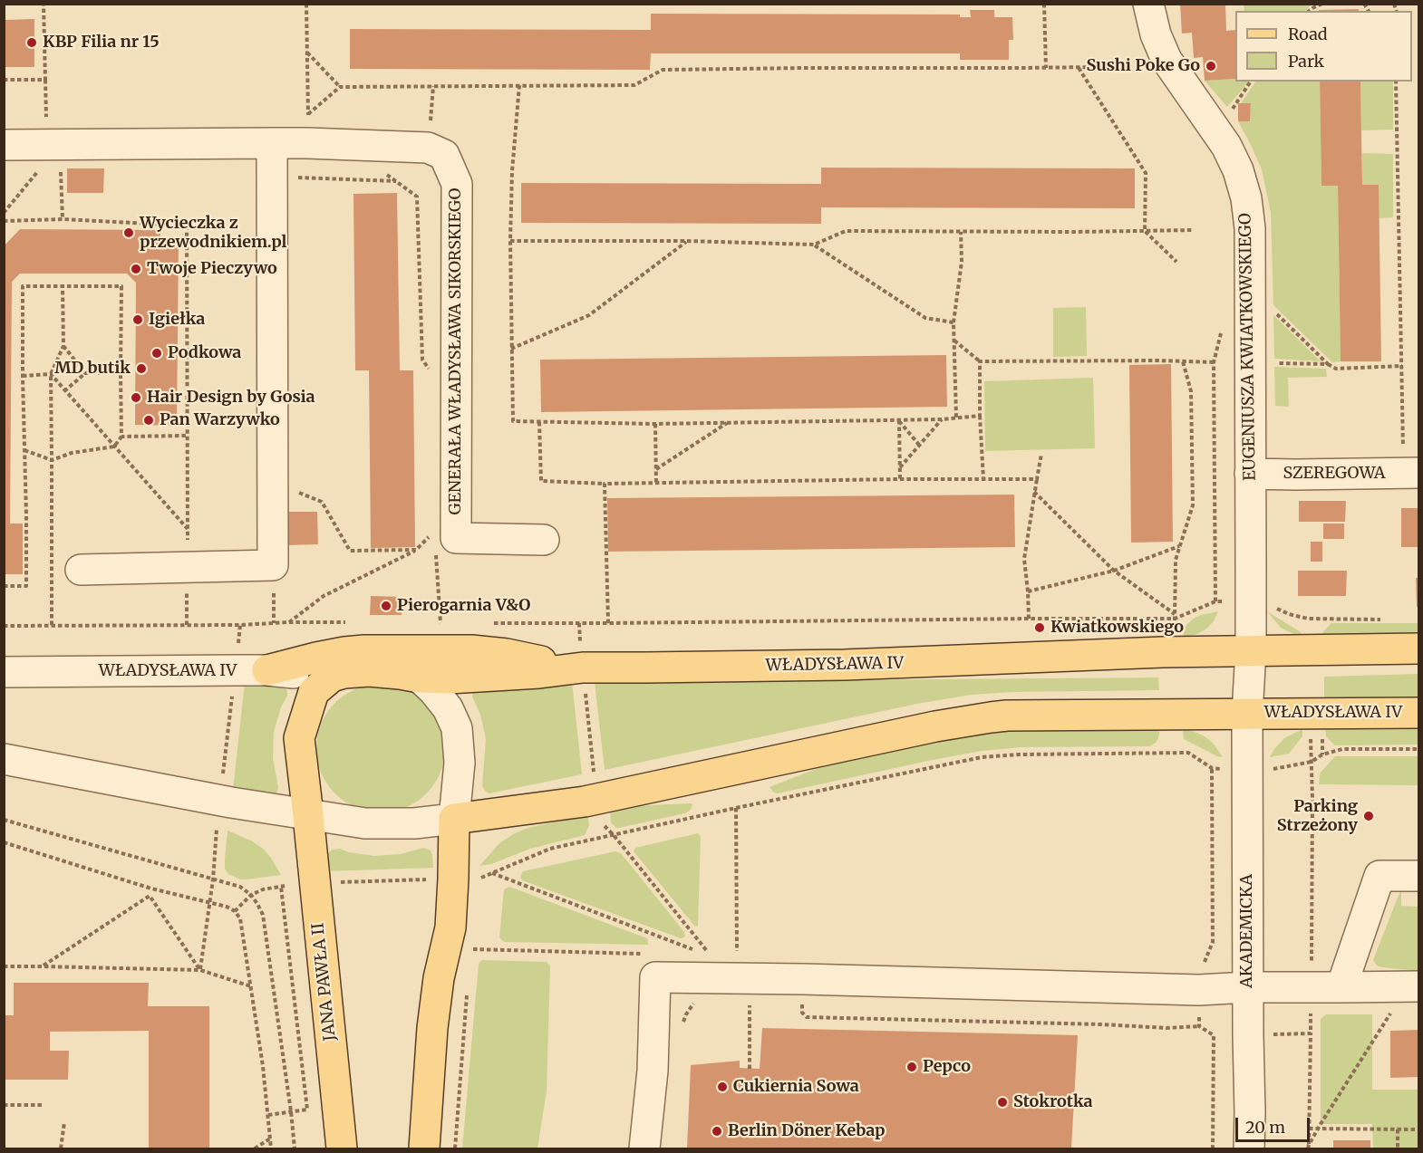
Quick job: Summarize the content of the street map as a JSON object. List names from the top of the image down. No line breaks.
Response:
{"streets":{"main road":["WŁADYSŁAWA IV","JANA PAWŁA II"],"street":["EUGENIUSZA KWIATKOWSKIEGO","GENERAŁA WŁADYSŁAWA SIKORSKIEGO","SZEREGOWA","AKADEMICKA"]},"crossings":[["EUGENIUSZA KWIATKOWSKIEGO","SZEREGOWA"],["EUGENIUSZA KWIATKOWSKIEGO","WŁADYSŁAWA IV"],["WŁADYSŁAWA IV","AKADEMICKA"],["WŁADYSŁAWA IV","JANA PAWŁA II"]],"places":["KBP Filia nr 15","Sushi Poke Go","Wycieczka z przewodnikiem.pl","Twoje Pieczywo","Igiełka","Podkowa","MD butik","Hair Design by Gosia","Pan Warzywko","Pierogarnia V&O","Kwiatkowskiego","Parking Strzeżony","Pepco","Cukiernia Sowa","Stokrotka","Berlin Döner Kebap"],"legend":["Road","Park"],"scale_bar":"20 m"}
